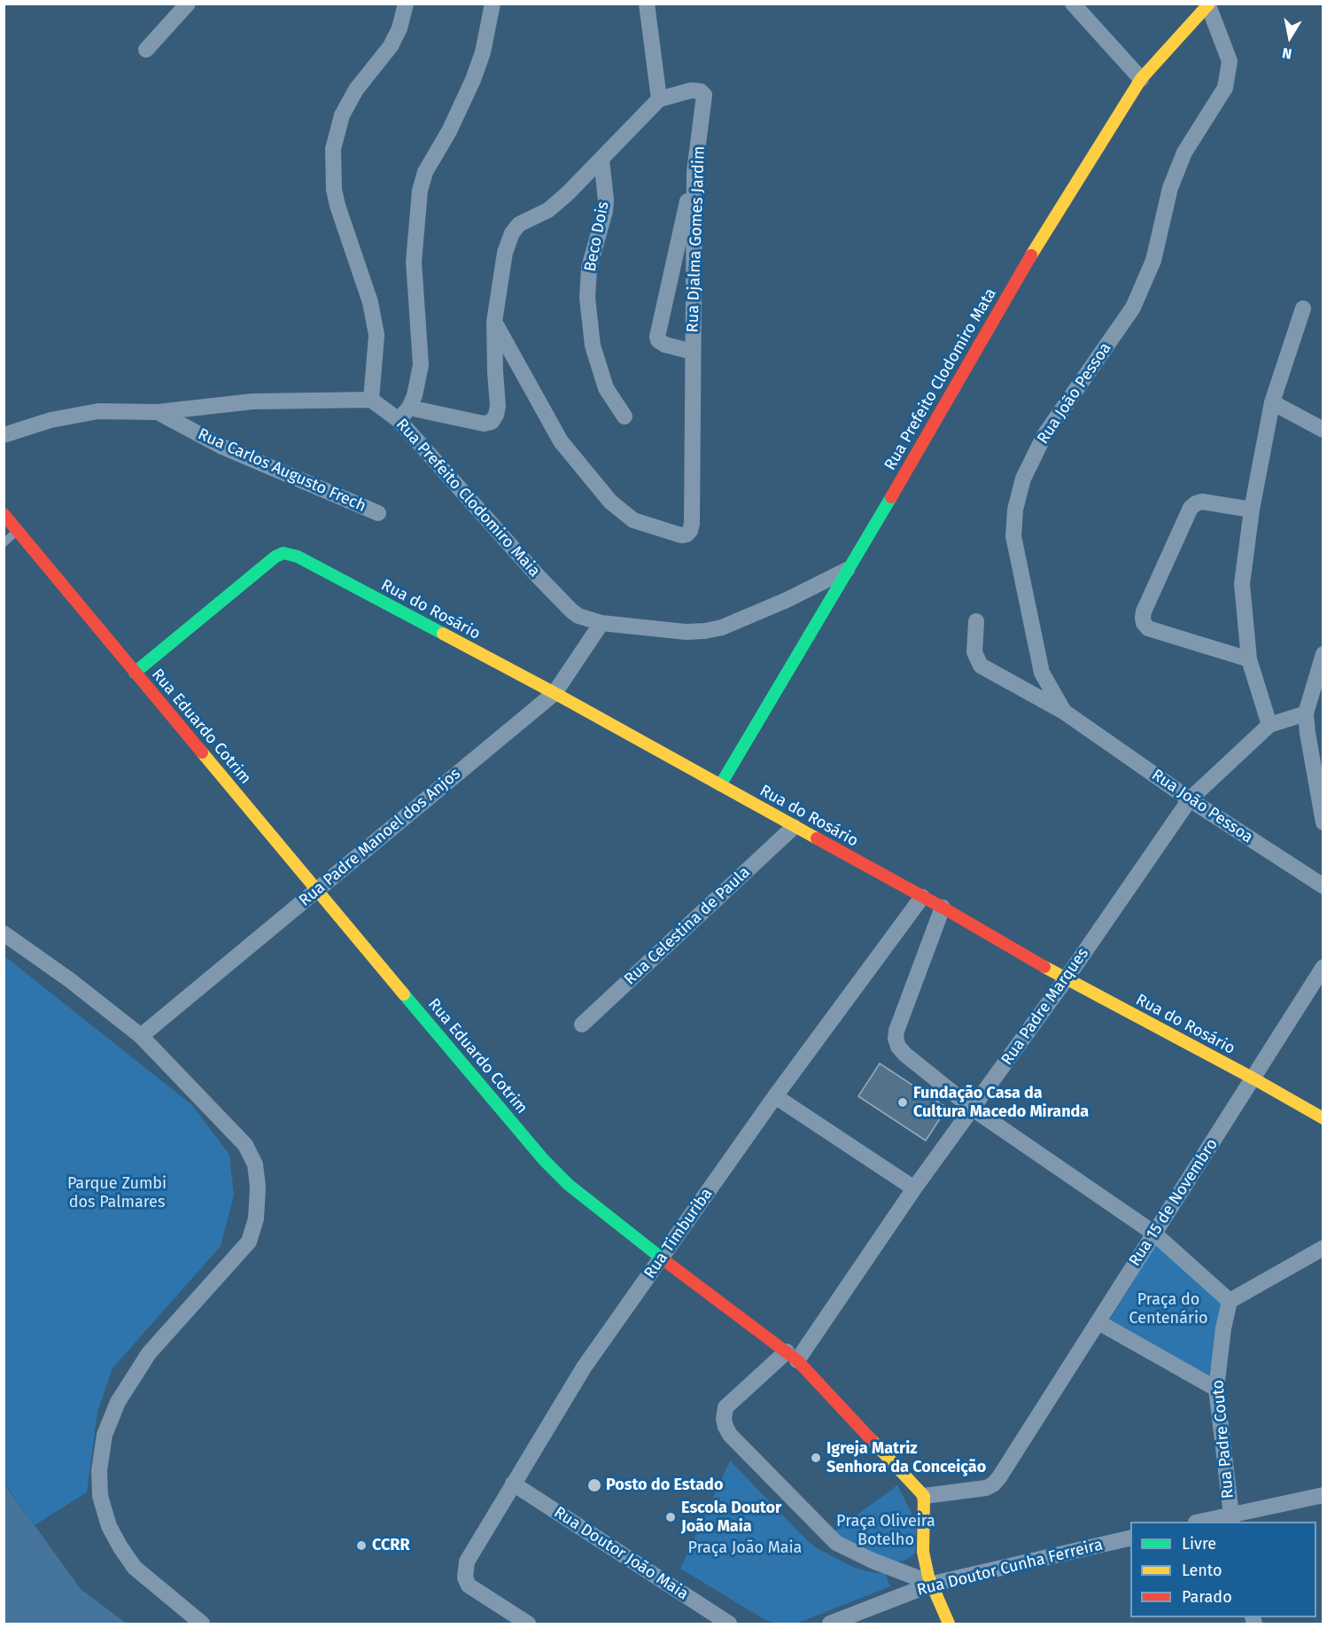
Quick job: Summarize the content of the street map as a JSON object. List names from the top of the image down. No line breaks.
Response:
{"streets":{"street":["Beco Dois","Rua Djalma Gomes Jardim","Rua Prefeito Clodomiro Mata","Rua João Pessoa","Rua Carlos Augusto Frech","Rua Prefeito Clodomiro Maia","Rua do Rosário","Rua Eduardo Cotrim","Rua Padre Manoel dos Anjos","Rua Celestina de Paula","Rua Padre Marques","Rua 15 de Novembro","Rua Timburiba","Rua Padre Couto","Rua Doutor João Maia","Rua Doutor Cunha Ferreira"]},"crossings":[["Rua Prefeito Clodomiro Mata","Rua João Pessoa"],["Rua Prefeito Clodomiro Mata","Rua Prefeito Clodomiro Maia"],["Rua Prefeito Clodomiro Mata","Rua do Rosário"],["Rua João Pessoa","Rua Padre Marques"],["Rua Prefeito Clodomiro Maia","Rua Padre Manoel dos Anjos"],["Rua do Rosário","Rua Eduardo Cotrim"],["Rua do Rosário","Rua Padre Manoel dos Anjos"],["Rua do Rosário","Rua Celestina de Paula"],["Rua do Rosário","Rua Padre Marques"],["Rua do Rosário","Rua 15 de Novembro"],["Rua do Rosário","Rua Timburiba"],["Rua Eduardo Cotrim","Rua Padre Manoel dos Anjos"],["Rua Eduardo Cotrim","Rua Padre Marques"],["Rua Eduardo Cotrim","Rua 15 de Novembro"],["Rua Eduardo Cotrim","Rua Timburiba"],["Rua Padre Marques","Rua Doutor Cunha Ferreira"],["Rua Timburiba","Rua Doutor João Maia"]],"parks":["Parque Zumbi dos Palmares","Praça do Centenário","Praça Oliveira Botelho","Praça João Maia"],"places":["Fundação Casa da Cultura Macedo Miranda","Igreja Matriz Senhora da Conceição","Posto do Estado","Escola Doutor João Maia","CCRR"],"legend":["Livre","Lento","Parado"],"north":"bottom"}
